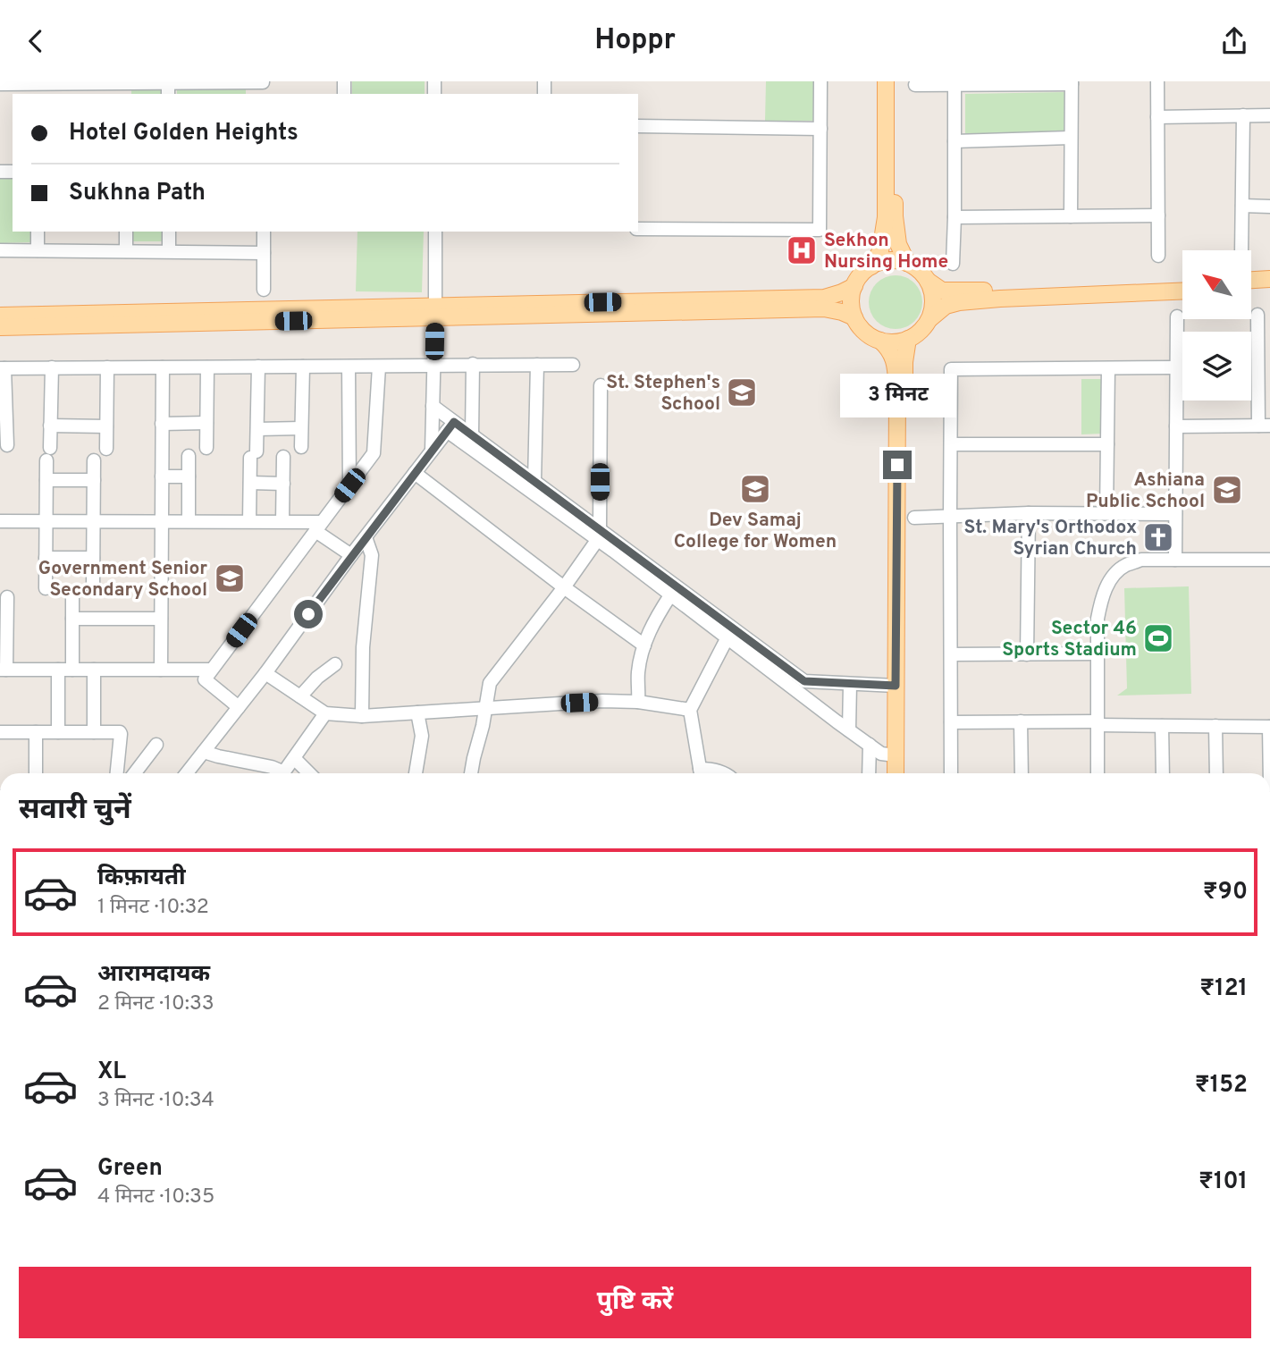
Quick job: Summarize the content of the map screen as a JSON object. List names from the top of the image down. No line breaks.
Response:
{"places":{"hospital":["Sekhon Nursing Home"],"school or university":["St. Stephen's School","Dev Samaj College for Women","Ashiana Public School","Government Senior Secondary School"],"church":["St. Mary's Orthodox Syrian Church"],"sports":["Sector 46 Sports Stadium"]},"north":"top left","page":{"header":"Hoppr","banner":["Hotel Golden Heights","Sukhna Path"],"bubble":"3 मिनट","heading":"सवारी चुनें","list":[{"name":"किफ़ायती","note":"1 मिनट · 10:32","value":"₹90"},{"name":"आरामदायक","note":"2 मिनट · 10:33","value":"₹121"},{"name":"XL","note":"3 मिनट · 10:34","value":"₹152"},{"name":"Green","note":"4 मिनट · 10:35","value":"₹101"}],"buttons":"पुष्टि करें"}}
